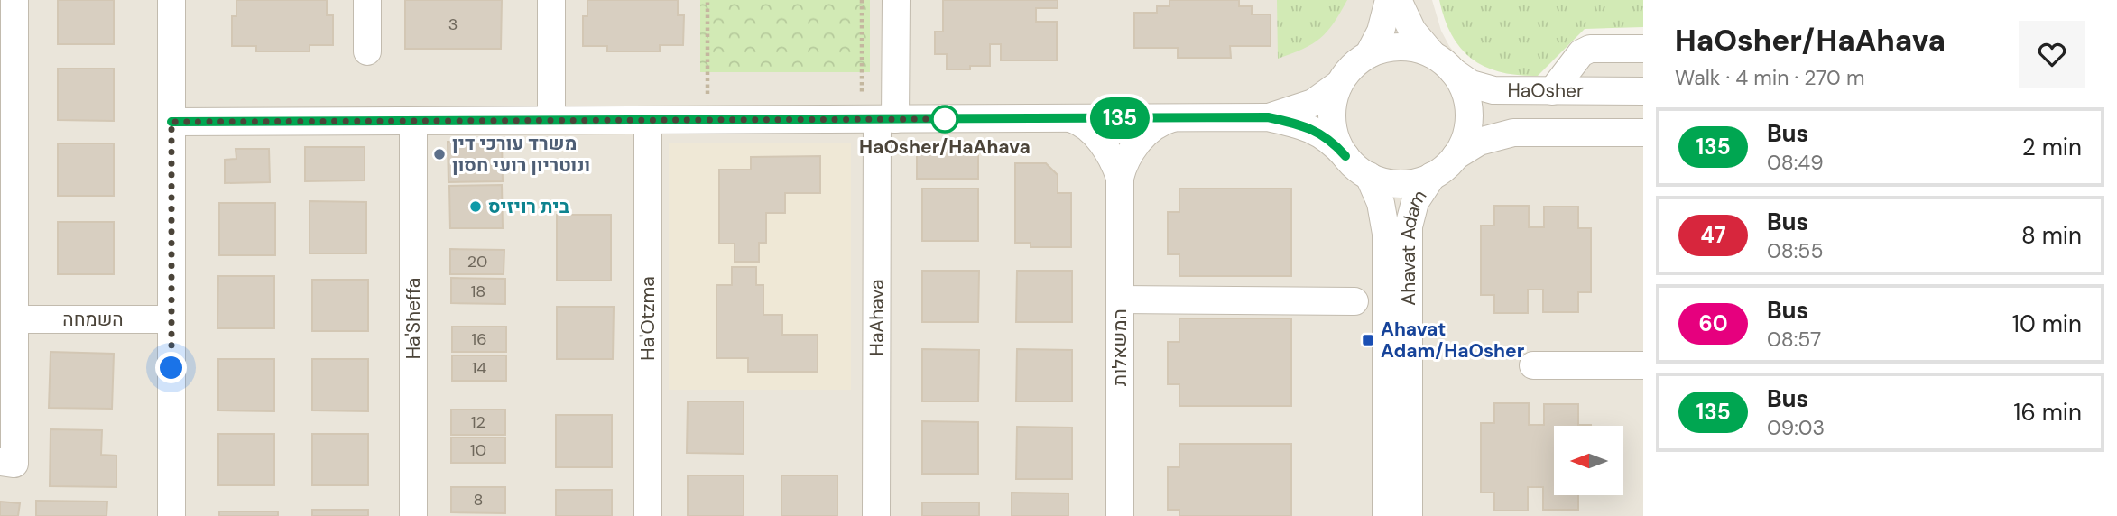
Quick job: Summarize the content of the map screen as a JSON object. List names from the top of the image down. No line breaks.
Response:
{"streets":{"street":["HaOsher","Ahavat Adam","HaAhava","Ha'Sheffa","Ha'Otzma","השמחה","המשאלות"]},"crossings":[["HaOsher","Ahavat Adam"]],"places":{"other":["HaOsher/HaAhava","משרד עורכי דין ונוטריון רועי חסון","בית רויזיס"],"transit":["Ahavat Adam/HaOsher"]},"lines":["bus line 135"],"house_numbers":["3","20","18","16","14","12","10","8"],"north":"left","page":{"on_map":"135","heading":["HaOsher/HaAhava","Walk · 4 min · 270 m"],"list":[{"mark":"135","name":"Bus","note":"08:49","value":"2 min"},{"mark":"47","name":"Bus","note":"08:55","value":"8 min"},{"mark":"60","name":"Bus","note":"08:57","value":"10 min"},{"mark":"135","name":"Bus","note":"09:03","value":"16 min"}]}}
